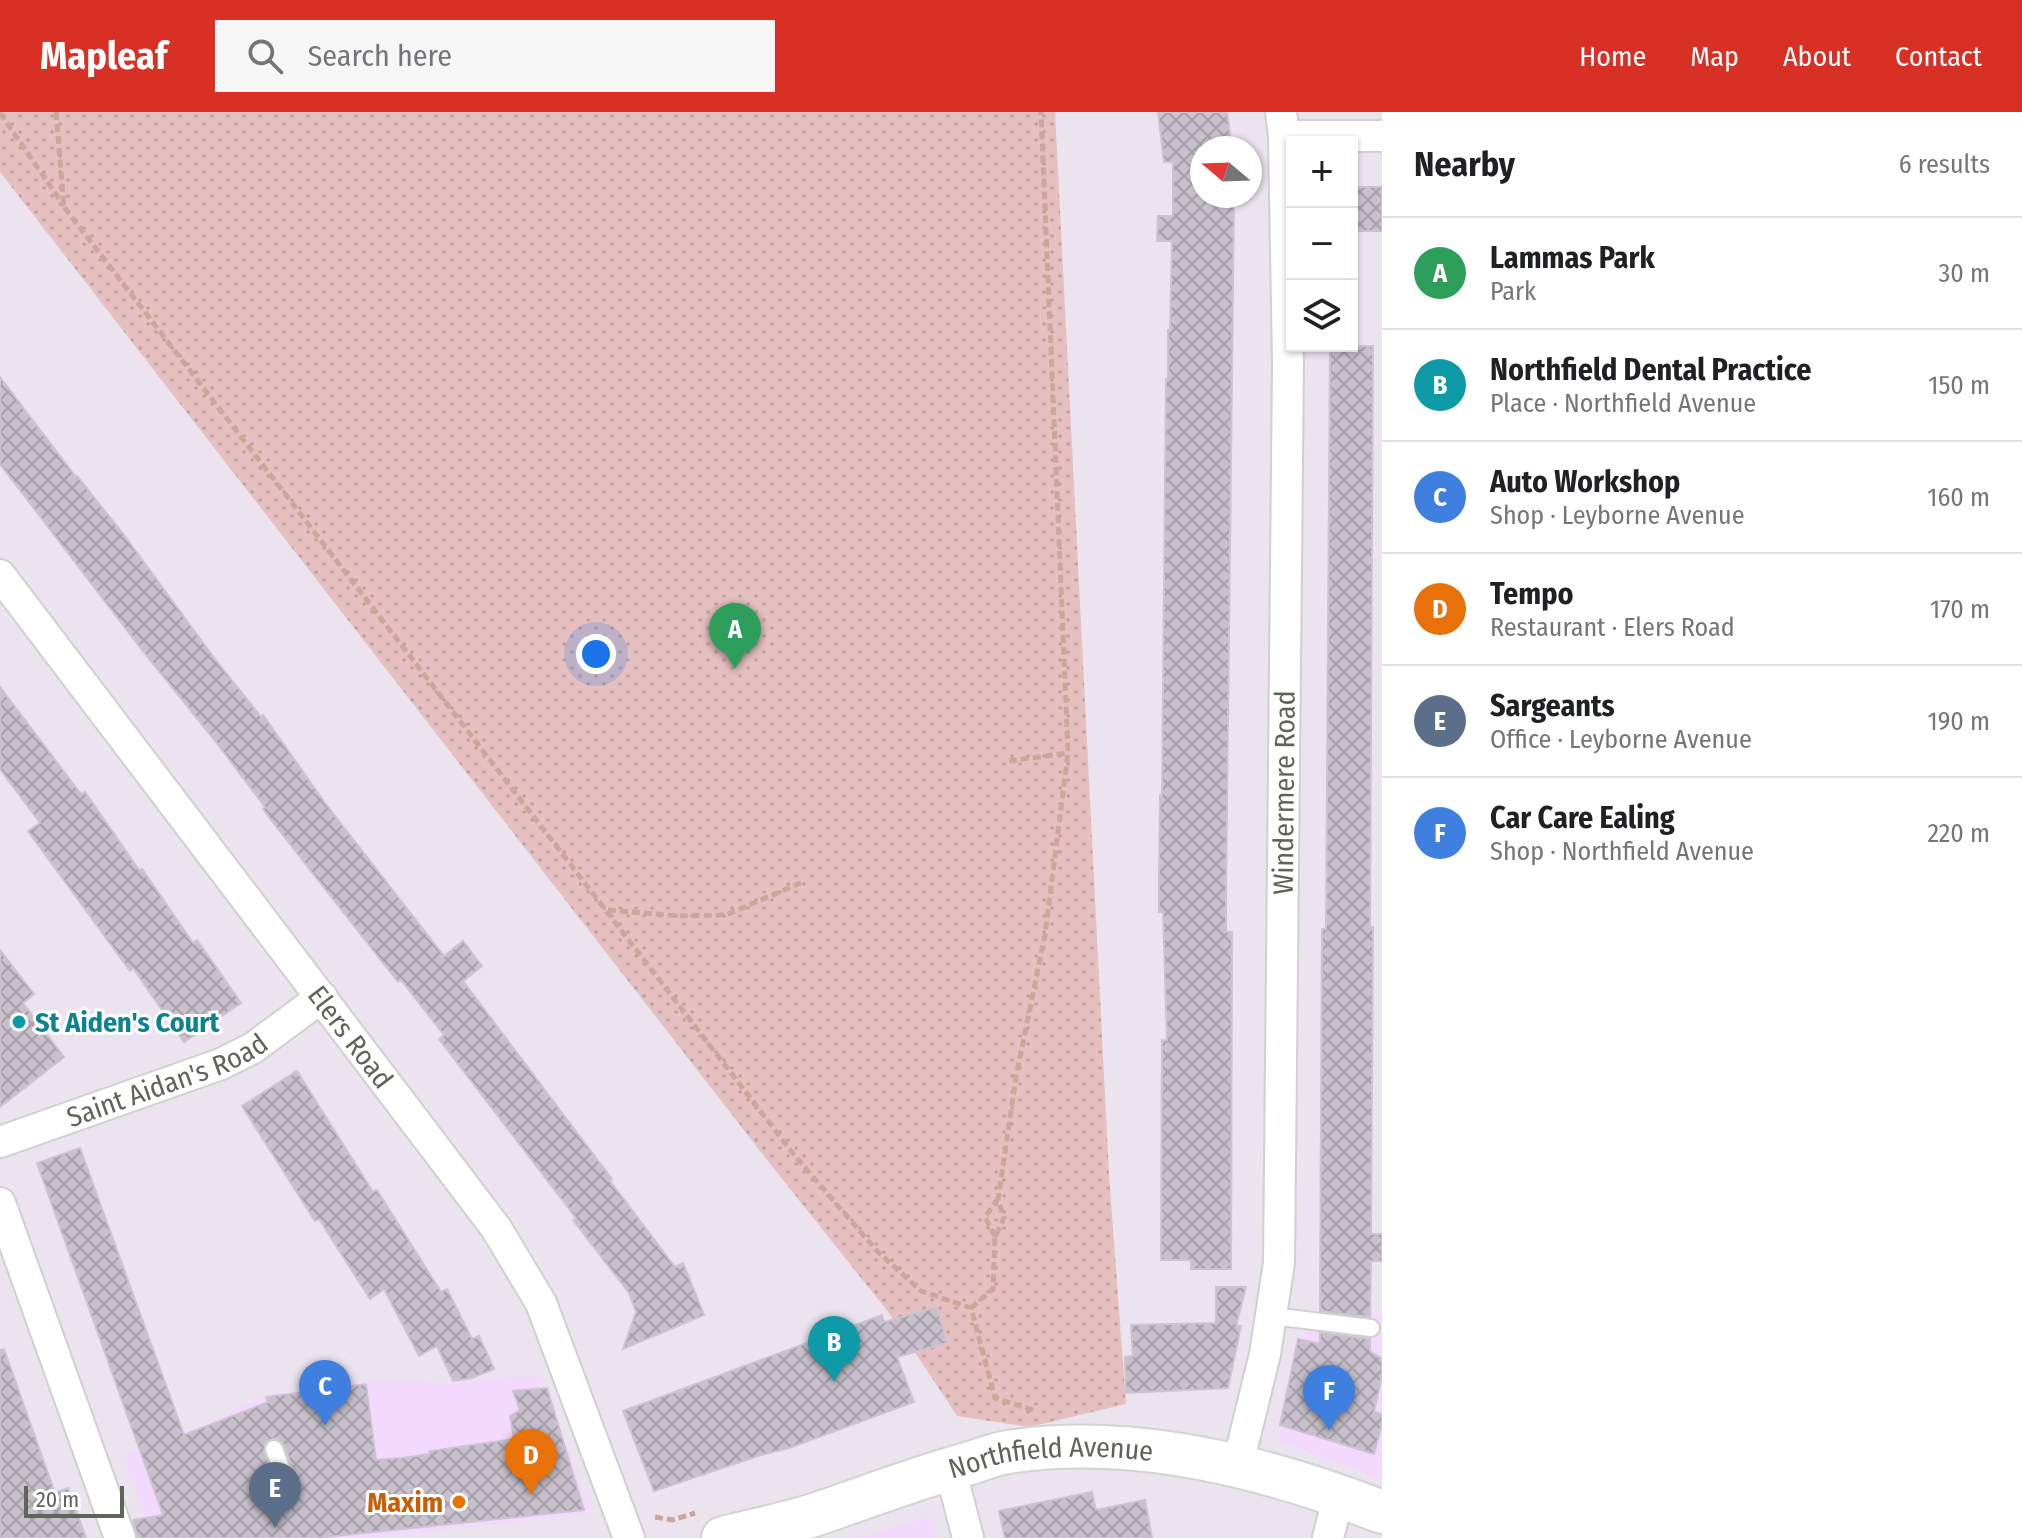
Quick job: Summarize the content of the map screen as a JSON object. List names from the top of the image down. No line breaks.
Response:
{"streets":{"main road":["Northfield Avenue"],"street":["Windermere Road","Elers Road","Saint Aidan's Road"]},"crossings":[["Windermere Road","Northfield Avenue"],["Elers Road","Saint Aidan's Road"]],"places":["St Aiden's Court","Maxim"],"scale_bar":"20 m","north":"left","page":{"header":"Mapleaf","search":"Search here","nav":["Home","Map","About","Contact"],"heading":["Nearby","6 results"],"map_buttons":["+","−"],"list":[{"mark":"A","name":"Lammas Park","note":"Park","value":"30 m"},{"mark":"B","name":"Northfield Dental Practice","note":"Place · Northfield Avenue","value":"150 m"},{"mark":"C","name":"Auto Workshop","note":"Shop · Leyborne Avenue","value":"160 m"},{"mark":"D","name":"Tempo","note":"Restaurant · Elers Road","value":"170 m"},{"mark":"E","name":"Sargeants","note":"Office · Leyborne Avenue","value":"190 m"},{"mark":"F","name":"Car Care Ealing","note":"Shop · Northfield Avenue","value":"220 m"}],"pins":["A","B","C","F","D","E"],"scale":"20 m"}}
